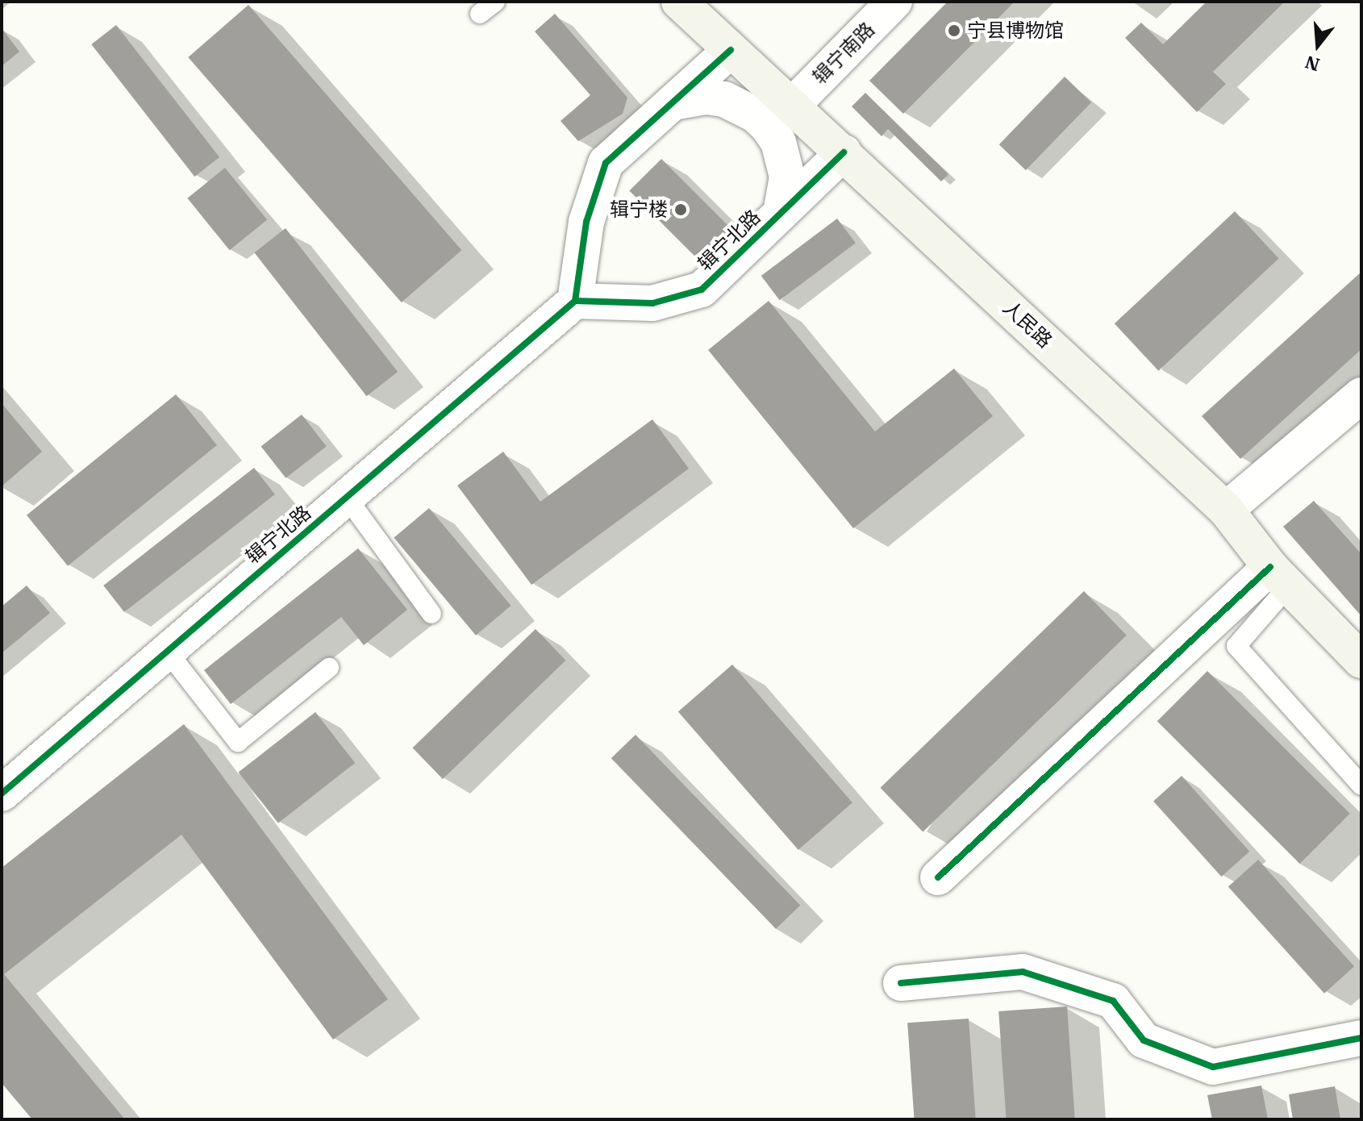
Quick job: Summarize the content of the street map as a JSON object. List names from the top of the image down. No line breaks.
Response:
{"streets":{"main road":["人民路"],"street":["辑宁南路","辑宁北路"]},"crossings":[["辑宁南路","人民路"],["辑宁北路","人民路"]],"places":["宁县博物馆","辑宁楼"],"north":"bottom"}
